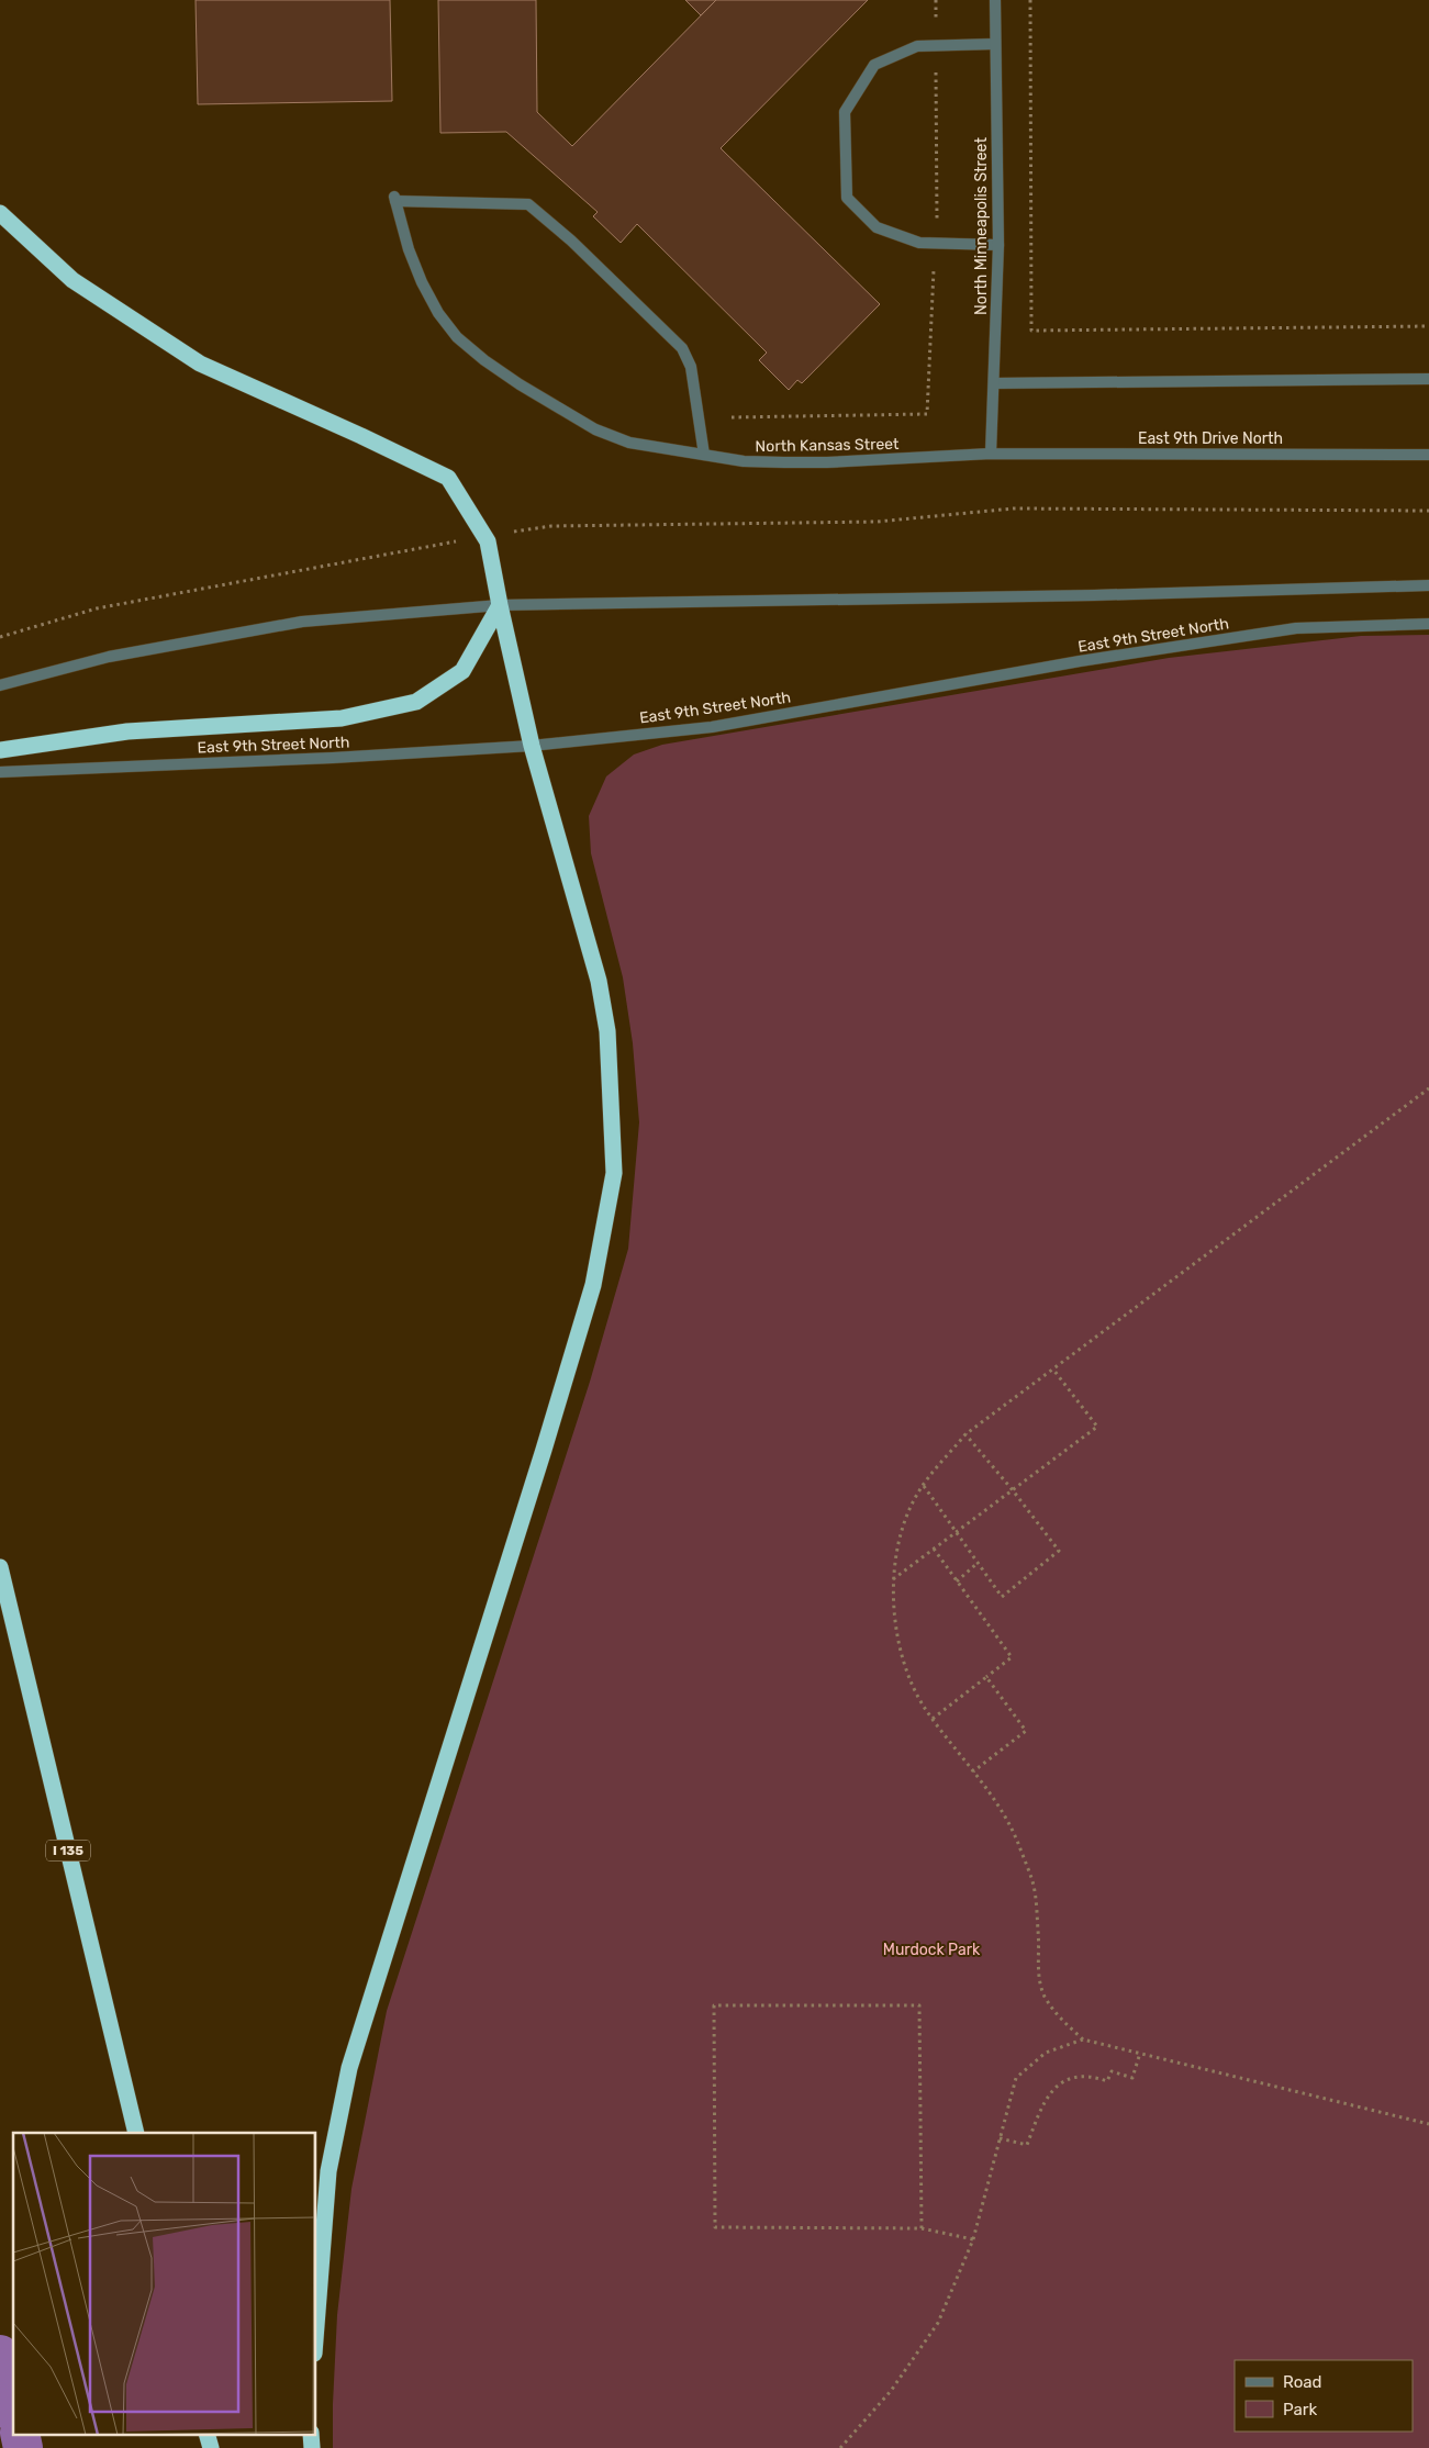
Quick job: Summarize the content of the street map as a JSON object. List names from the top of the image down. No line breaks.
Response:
{"streets":{"highway":["I 135"],"street":["North Minneapolis Street","East 9th Drive North","North Kansas Street","East 9th Street North"]},"crossings":[["North Minneapolis Street","East 9th Drive North"],["North Minneapolis Street","North Kansas Street"],["East 9th Drive North","North Kansas Street"]],"parks":["Murdock Park"],"legend":["Road","Park"]}
